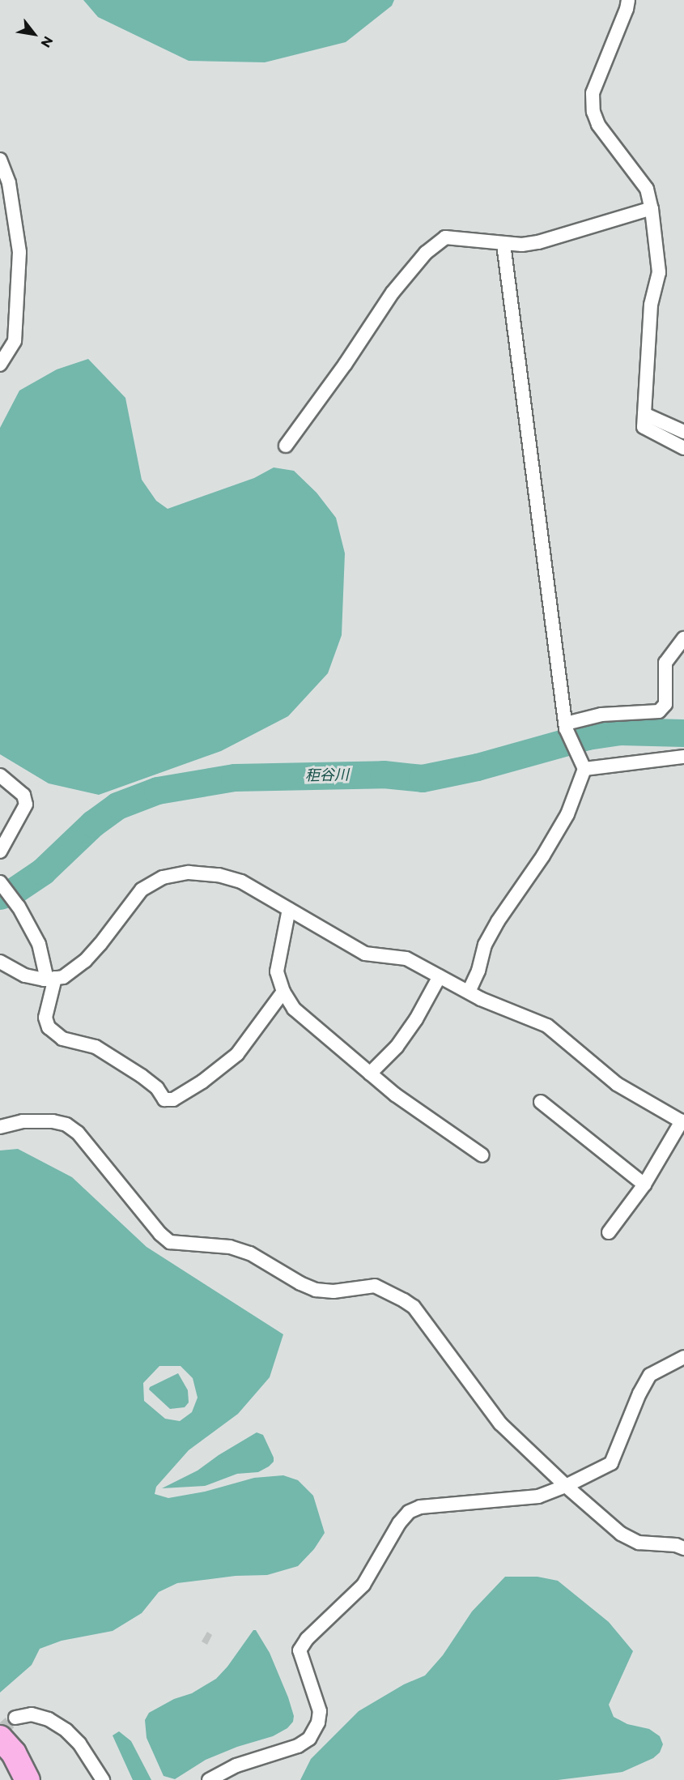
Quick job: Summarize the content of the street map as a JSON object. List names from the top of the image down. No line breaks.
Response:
{"water":["秬谷川"],"north":"bottom right"}
